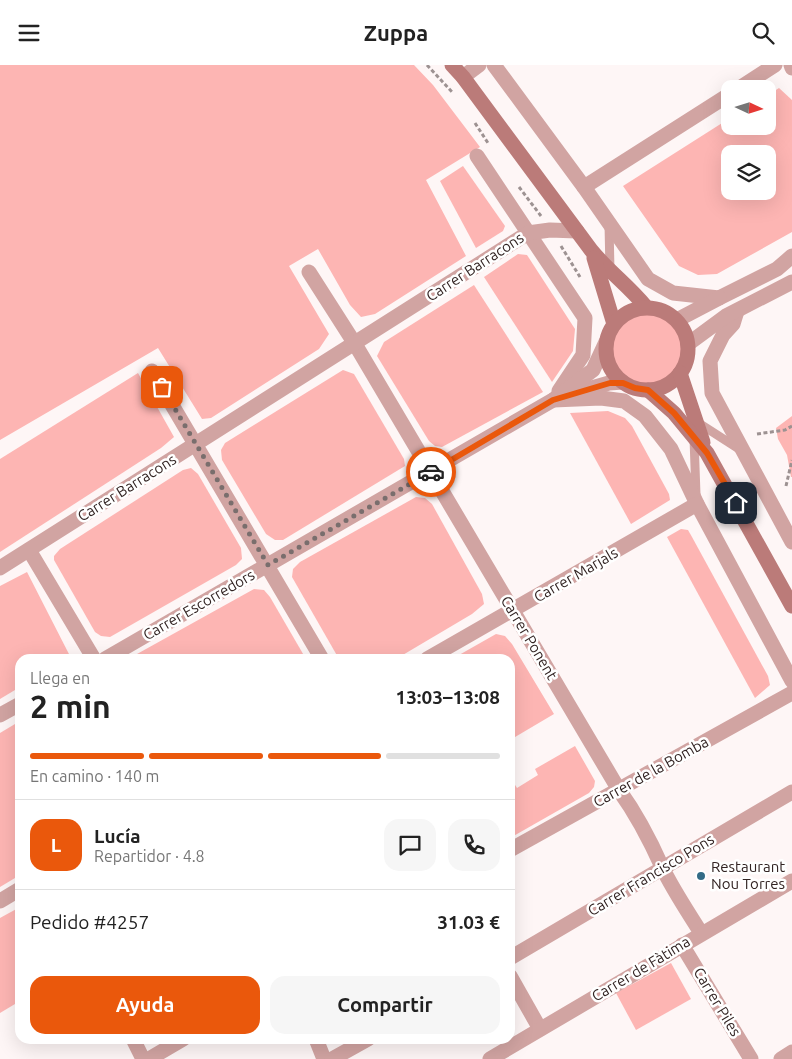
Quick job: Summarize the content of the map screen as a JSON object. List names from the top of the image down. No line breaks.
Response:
{"streets":{"street":["Carrer Barracons","Carrer Marjals","Carrer Escorredors","Carrer Ponent","Carrer de la Bomba","Carrer Francisco Pons","Carrer de Fàtima","Carrer Piles"]},"crossings":[["Carrer Barracons","Carrer Ponent"],["Carrer Marjals","Carrer Escorredors"],["Carrer Marjals","Carrer Ponent"],["Carrer Escorredors","Carrer Ponent"],["Carrer Ponent","Carrer de la Bomba"],["Carrer Ponent","Carrer Francisco Pons"],["Carrer Ponent","Carrer de Fàtima"],["Carrer de Fàtima","Carrer Piles"]],"places":["Restaurant Nou Torres"],"north":"right","page":{"header":"Zuppa","heading":["2 min","Llega en","13:03–13:08"],"panel":["Lucía","Repartidor · 4.8","Pedido #4257","31.03 €"],"bar":"En camino · 140 m","round":"L","buttons":["Ayuda","Compartir"]}}
